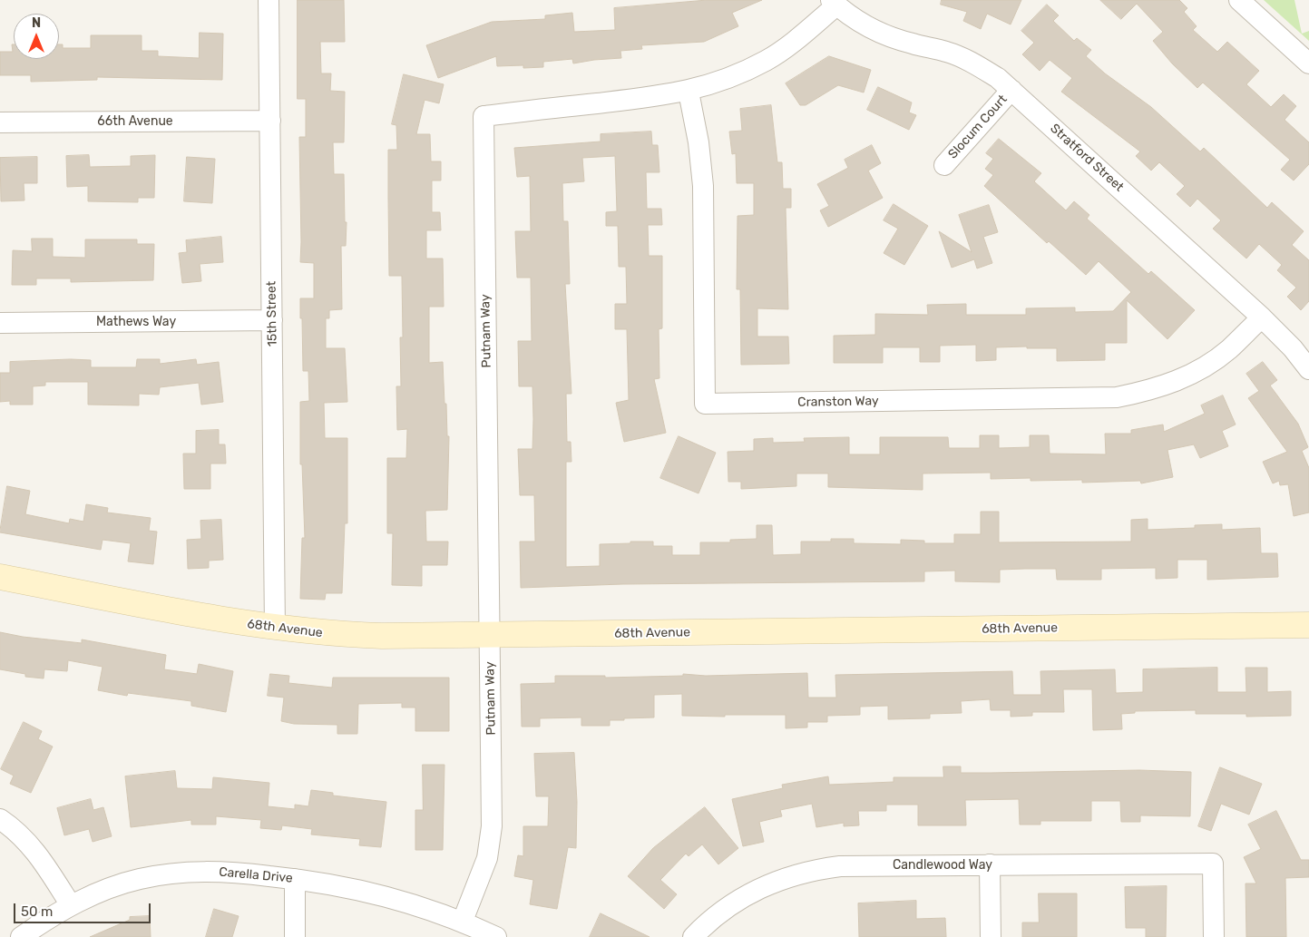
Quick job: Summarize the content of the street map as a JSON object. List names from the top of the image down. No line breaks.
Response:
{"streets":{"street":["66th Avenue","Slocum Court","Stratford Street","15th Street","Mathews Way","Putnam Way","Cranston Way","68th Avenue","Candlewood Way","Carella Drive"]},"crossings":[["66th Avenue","15th Street"],["Slocum Court","Stratford Street"],["Stratford Street","Putnam Way"],["Stratford Street","Cranston Way"],["15th Street","Mathews Way"],["15th Street","68th Avenue"],["Putnam Way","Cranston Way"],["Putnam Way","68th Avenue"],["Putnam Way","Carella Drive"]],"scale_bar":"50 m","north":"top"}
